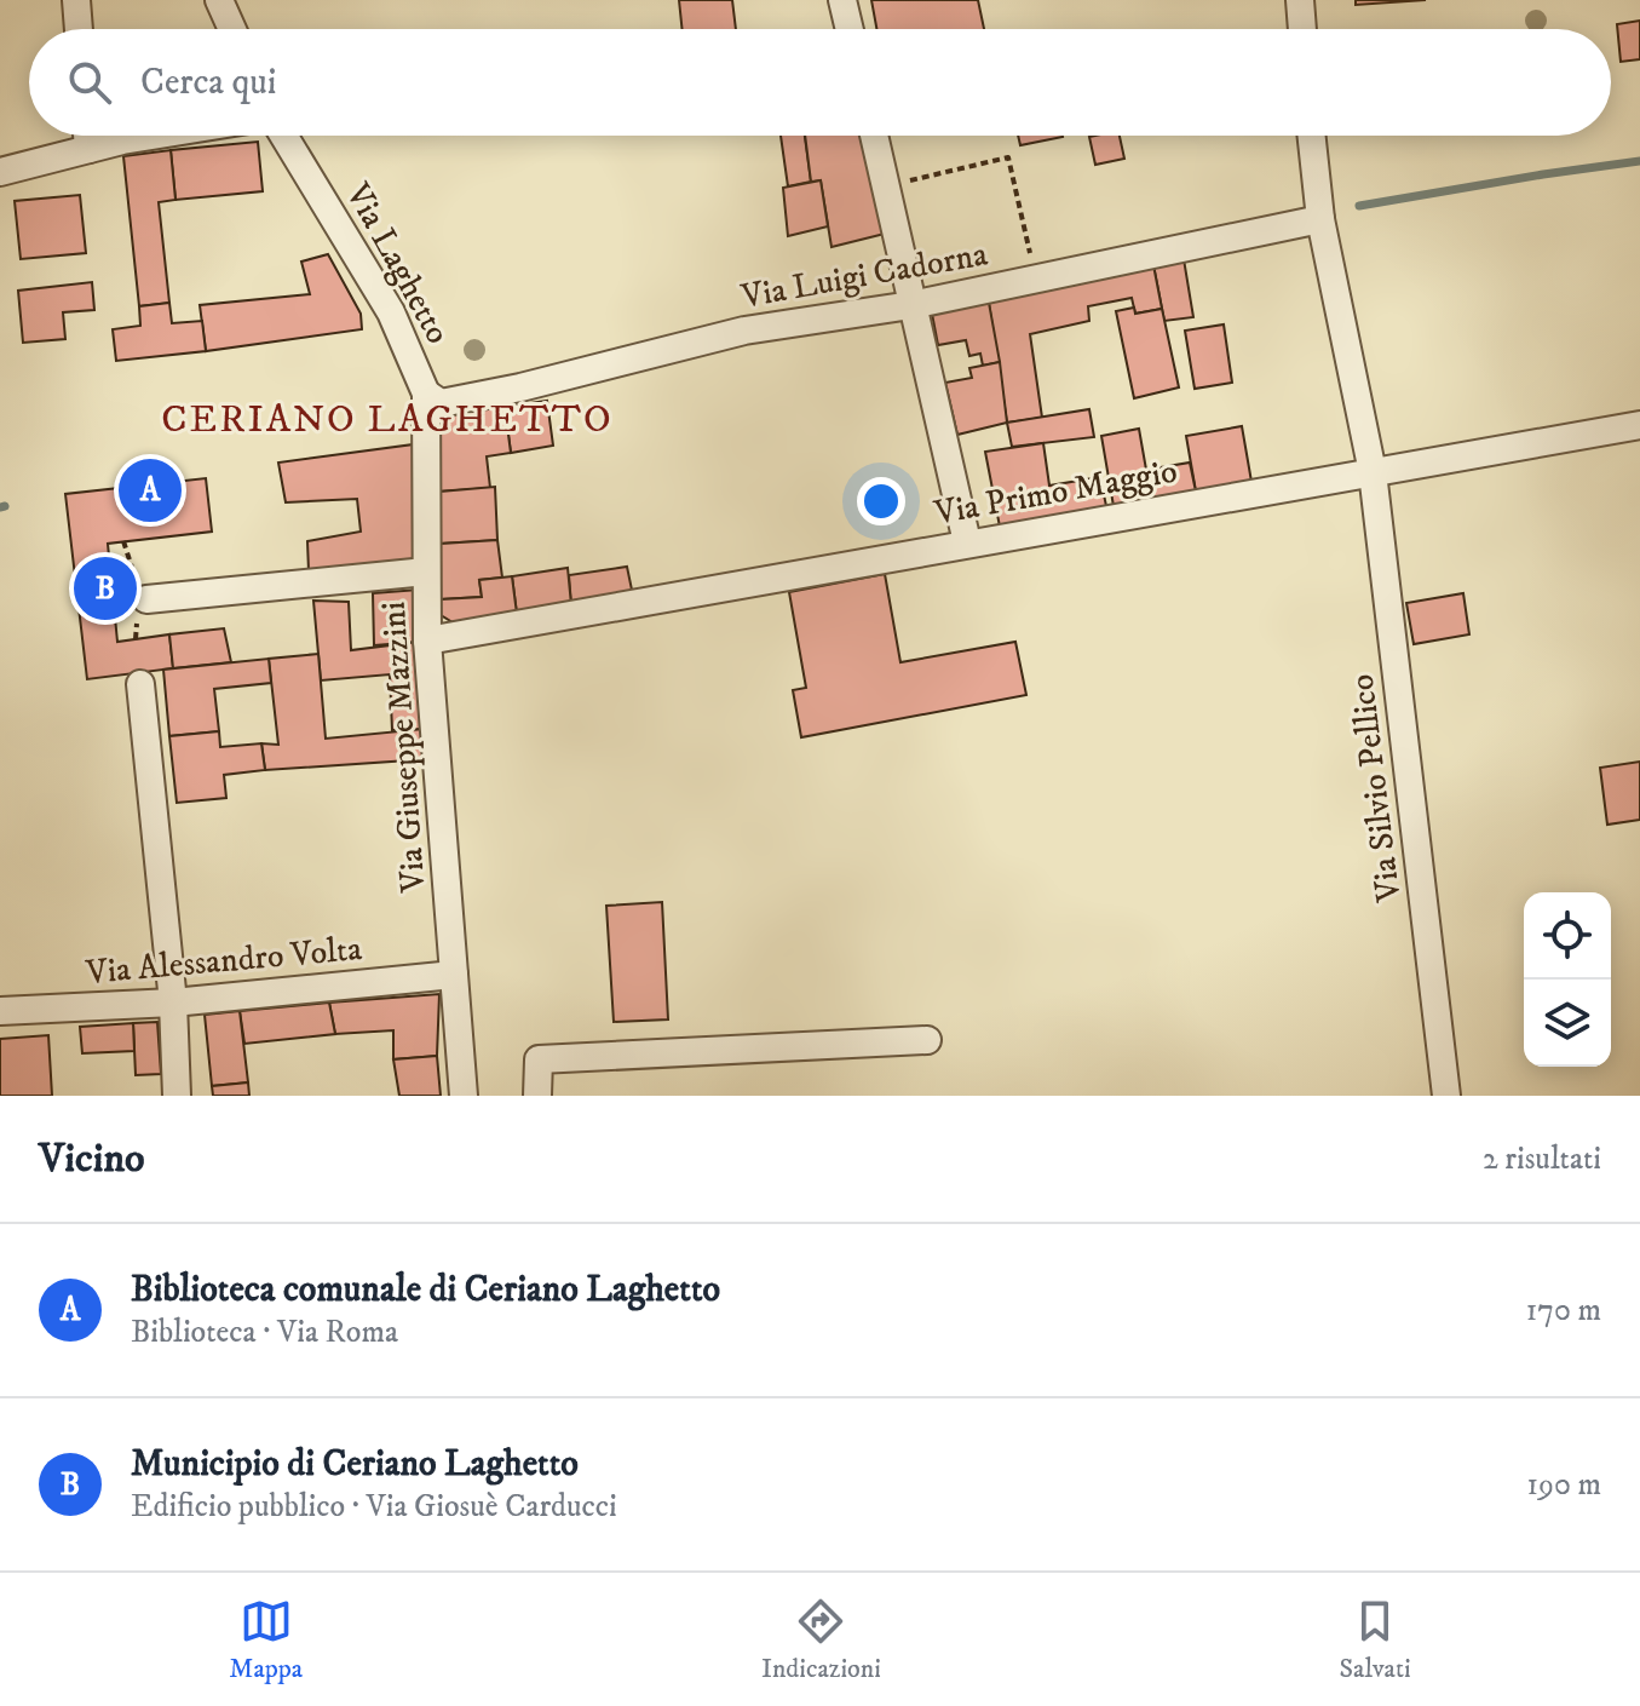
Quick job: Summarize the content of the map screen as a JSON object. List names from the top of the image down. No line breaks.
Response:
{"streets":{"street":["Via Laghetto","Via Luigi Cadorna","Via Primo Maggio","Via Giuseppe Mazzini","Via Silvio Pellico","Via Alessandro Volta"]},"crossings":[["Via Laghetto","Via Luigi Cadorna"],["Via Laghetto","Via Giuseppe Mazzini"],["Via Luigi Cadorna","Via Giuseppe Mazzini"],["Via Luigi Cadorna","Via Silvio Pellico"],["Via Primo Maggio","Via Giuseppe Mazzini"],["Via Primo Maggio","Via Silvio Pellico"],["Via Giuseppe Mazzini","Via Alessandro Volta"]],"districts":["CERIANO LAGHETTO"],"page":{"search":"Cerca qui","pins":["A","B"],"heading":["Vicino","2 risultati"],"list":[{"mark":"A","name":"Biblioteca comunale di Ceriano Laghetto","note":"Biblioteca · Via Roma","value":"170 m"},{"mark":"B","name":"Municipio di Ceriano Laghetto","note":"Edificio pubblico · Via Giosuè Carducci","value":"190 m"}],"nav":["Mappa","Indicazioni","Salvati"]}}
